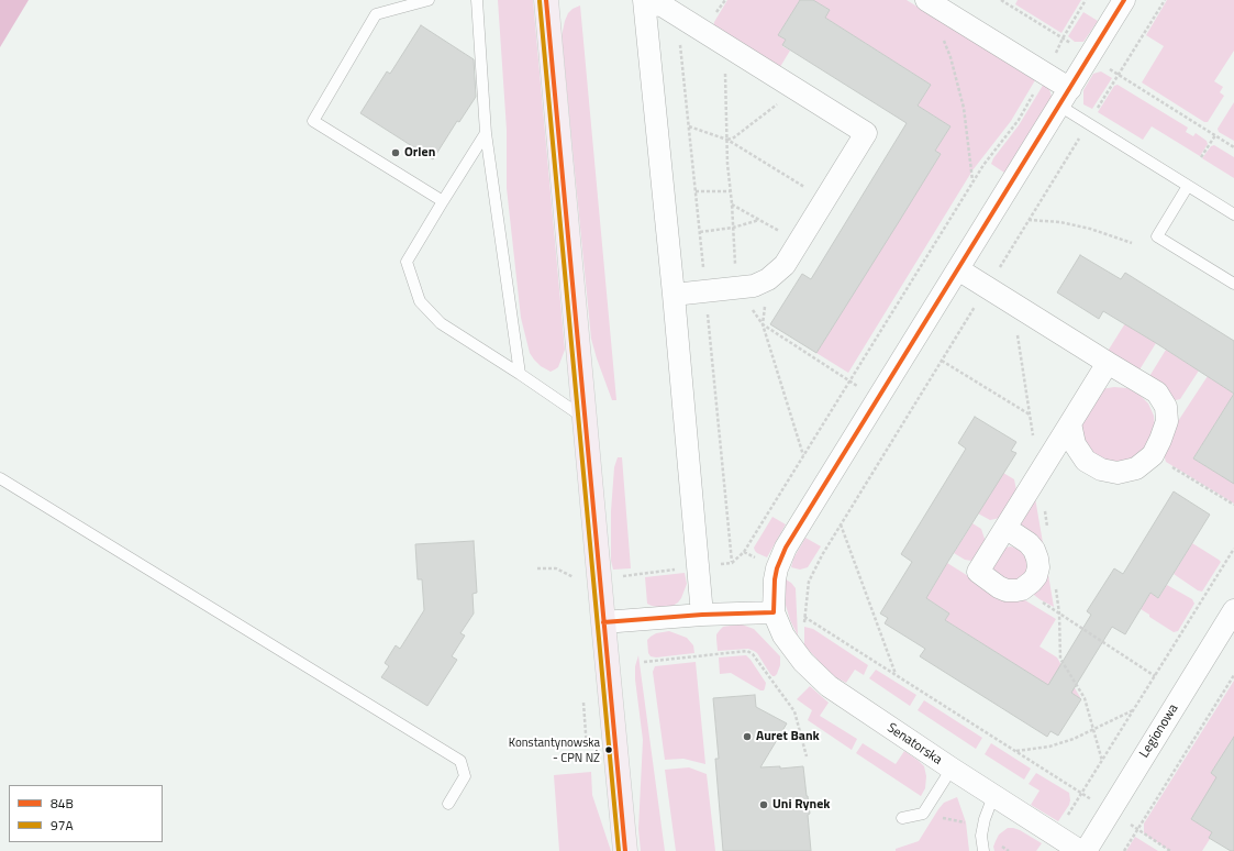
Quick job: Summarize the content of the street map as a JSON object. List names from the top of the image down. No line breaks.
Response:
{"streets":{"street":["Legionowa","Senatorska"]},"places":["Orlen","Auret Bank","Konstantynowska - CPN NŻ","Uni Rynek"],"lines":["transit line 84B","transit line 97A"],"legend":["84B","97A"]}
